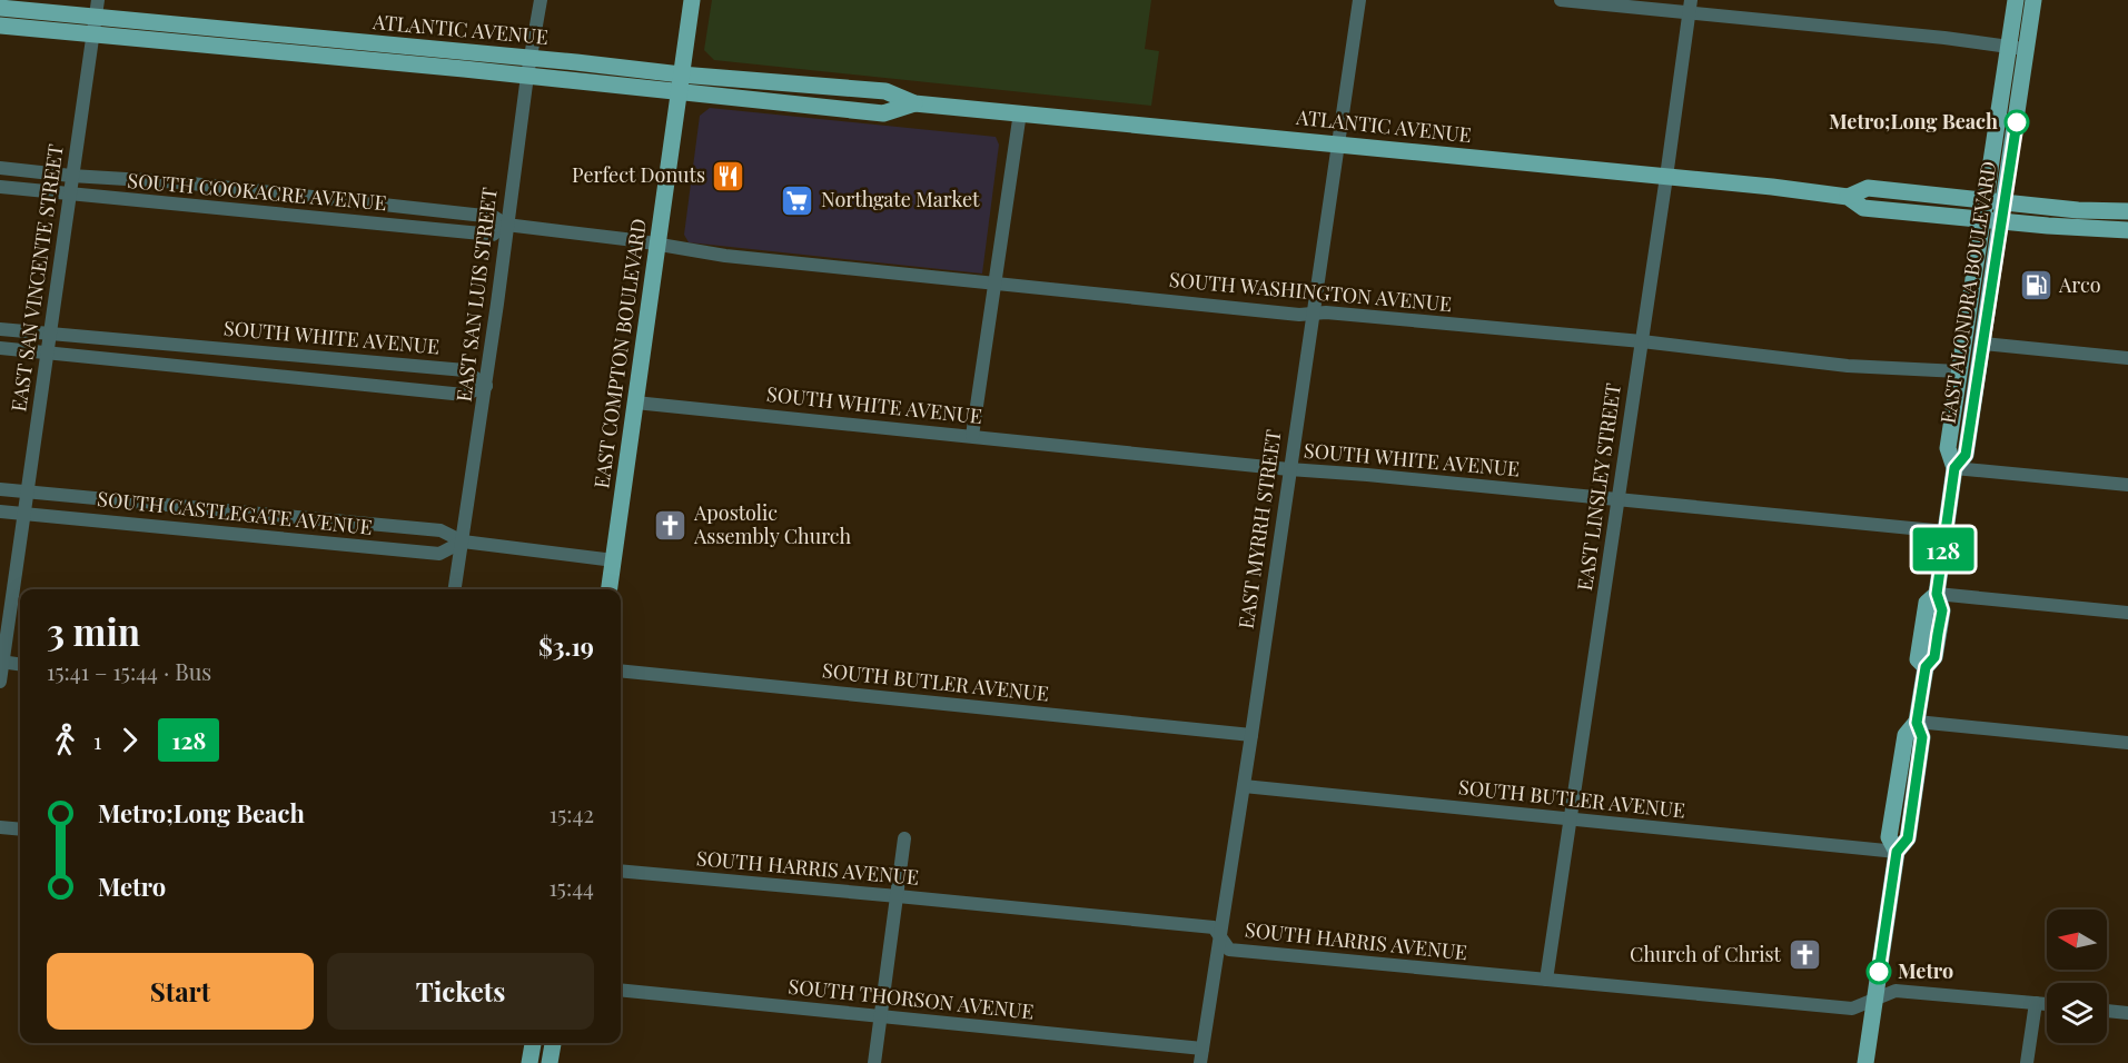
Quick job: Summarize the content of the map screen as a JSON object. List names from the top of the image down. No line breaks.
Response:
{"streets":{"main road":["ATLANTIC AVENUE","EAST ALONDRA BOULEVARD","EAST COMPTON BOULEVARD"],"street":["SOUTH COOKACRE AVENUE","EAST SAN VINCENTE STREET","SOUTH WASHINGTON AVENUE","EAST SAN LUIS STREET","SOUTH WHITE AVENUE","EAST LINSLEY STREET","SOUTH CASTLEGATE AVENUE","EAST MYRRH STREET","SOUTH BUTLER AVENUE","SOUTH HARRIS AVENUE","SOUTH THORSON AVENUE"]},"crossings":[["ATLANTIC AVENUE","EAST SAN VINCENTE STREET"],["ATLANTIC AVENUE","EAST ALONDRA BOULEVARD"],["ATLANTIC AVENUE","EAST SAN LUIS STREET"],["ATLANTIC AVENUE","EAST COMPTON BOULEVARD"],["ATLANTIC AVENUE","EAST LINSLEY STREET"],["ATLANTIC AVENUE","EAST MYRRH STREET"],["SOUTH COOKACRE AVENUE","EAST SAN VINCENTE STREET"],["SOUTH COOKACRE AVENUE","SOUTH WASHINGTON AVENUE"],["SOUTH COOKACRE AVENUE","EAST SAN LUIS STREET"],["SOUTH COOKACRE AVENUE","EAST COMPTON BOULEVARD"],["EAST SAN VINCENTE STREET","SOUTH WHITE AVENUE"],["EAST SAN VINCENTE STREET","SOUTH CASTLEGATE AVENUE"],["SOUTH WASHINGTON AVENUE","EAST ALONDRA BOULEVARD"],["SOUTH WASHINGTON AVENUE","EAST COMPTON BOULEVARD"],["SOUTH WASHINGTON AVENUE","EAST LINSLEY STREET"],["SOUTH WASHINGTON AVENUE","EAST MYRRH STREET"],["EAST ALONDRA BOULEVARD","SOUTH WHITE AVENUE"],["EAST ALONDRA BOULEVARD","SOUTH BUTLER AVENUE"],["EAST ALONDRA BOULEVARD","SOUTH HARRIS AVENUE"],["EAST SAN LUIS STREET","SOUTH WHITE AVENUE"],["EAST SAN LUIS STREET","SOUTH CASTLEGATE AVENUE"],["SOUTH WHITE AVENUE","EAST COMPTON BOULEVARD"],["SOUTH WHITE AVENUE","EAST LINSLEY STREET"],["SOUTH WHITE AVENUE","EAST MYRRH STREET"],["EAST COMPTON BOULEVARD","SOUTH CASTLEGATE AVENUE"],["EAST LINSLEY STREET","SOUTH BUTLER AVENUE"],["EAST LINSLEY STREET","SOUTH HARRIS AVENUE"],["EAST MYRRH STREET","SOUTH BUTLER AVENUE"],["EAST MYRRH STREET","SOUTH HARRIS AVENUE"],["EAST MYRRH STREET","SOUTH THORSON AVENUE"]],"places":{"other":["Metro;Long Beach","Metro"],"restaurant":["Perfect Donuts"],"supermarket":["Northgate Market"],"fuel station":["Arco"],"church":["Apostolic Assembly Church","Church of Christ"]},"lines":["bus line 128"],"north":"left","page":{"on_map":"128","heading":["3 min","15:41 – 15:44 · Bus","$3.19"],"legs":["1","128"],"list":[{"name":"Metro;Long Beach","value":"15:42"},{"name":"Metro","value":"15:44"}],"buttons":["Start","Tickets"]}}
